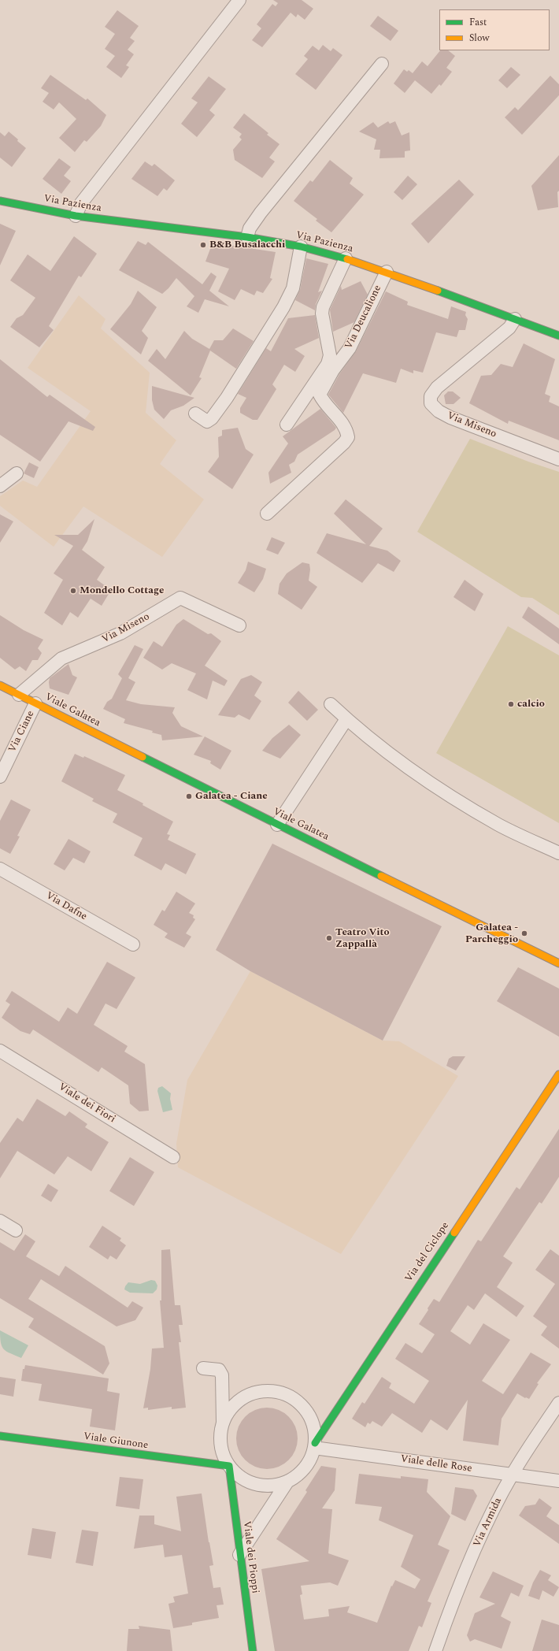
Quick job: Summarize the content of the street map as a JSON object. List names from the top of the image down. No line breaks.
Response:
{"streets":{"street":["Via Pazienza","Via Deucalione","Via Miseno","Viale Galatea","Via Ciane","Via Dafne","Viale dei Fiori","Via del Ciclope","Viale Giunone","Viale delle Rose","Via Armida","Viale dei Pioppi"]},"crossings":[["Via Pazienza","Via Deucalione"],["Via Pazienza","Via Miseno"],["Via Miseno","Viale Galatea"],["Viale Galatea","Via Ciane"],["Via del Ciclope","Viale Giunone"],["Via del Ciclope","Viale delle Rose"],["Via del Ciclope","Viale dei Pioppi"],["Viale Giunone","Viale delle Rose"],["Viale Giunone","Viale dei Pioppi"],["Viale delle Rose","Via Armida"],["Viale delle Rose","Viale dei Pioppi"]],"places":["B&B Busalacchi","Mondello Cottage","calcio","Galatea - Ciane","Galatea - Parcheggio","Teatro Vito Zappallà"],"legend":["Fast","Slow"]}
